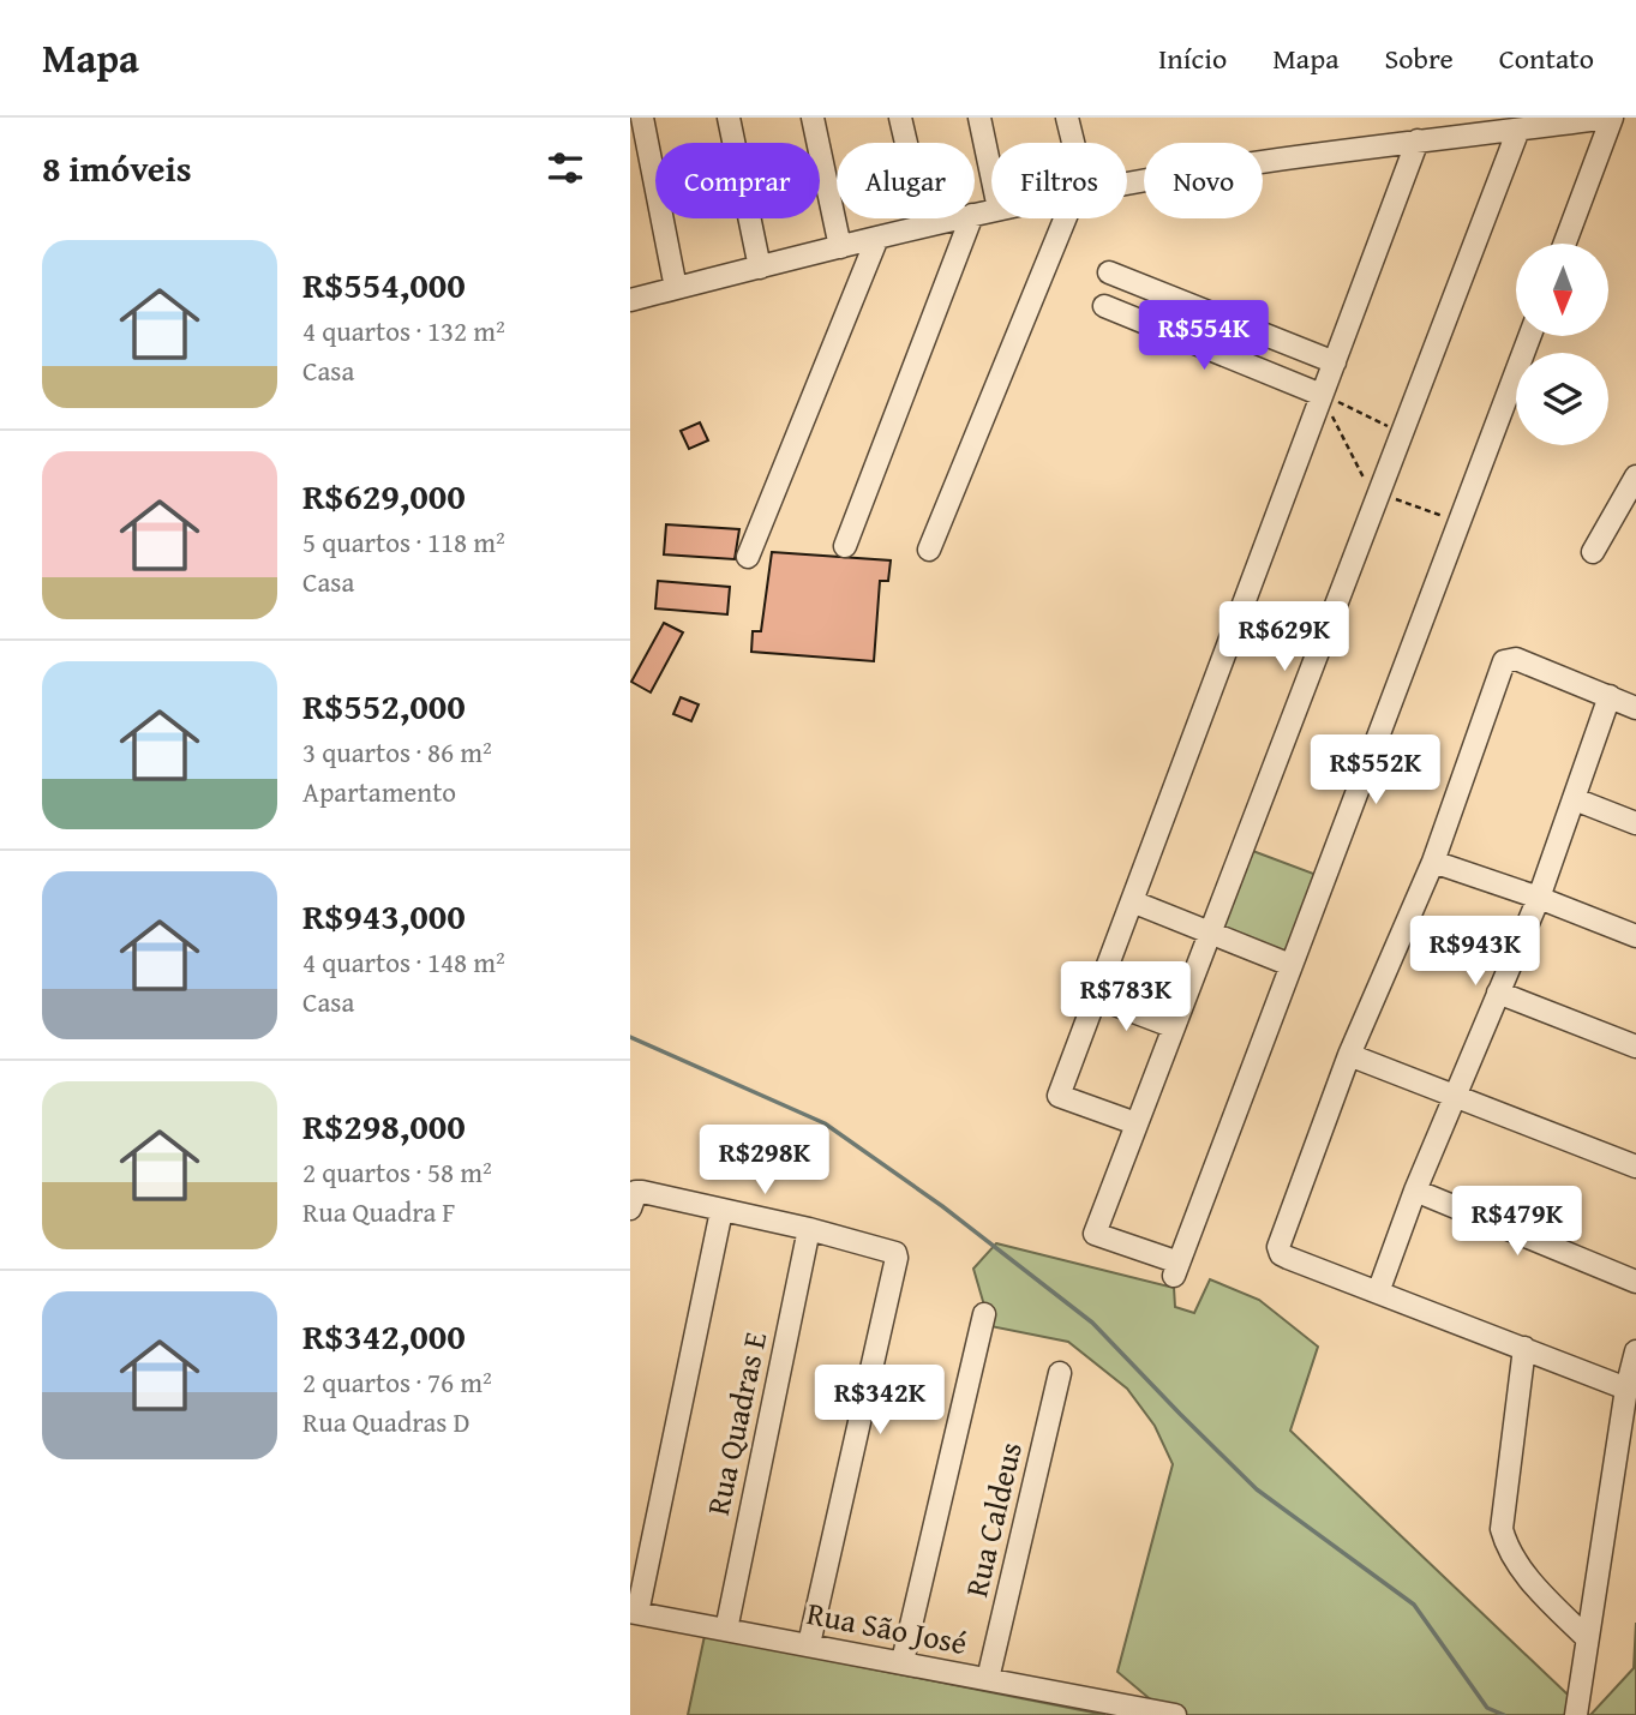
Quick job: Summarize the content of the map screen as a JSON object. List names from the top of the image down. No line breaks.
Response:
{"streets":{"street":["Rua Quadras E","Rua Caldeus","Rua São José"]},"crossings":[["Rua Quadras E","Rua São José"],["Rua Caldeus","Rua São José"]],"north":"bottom","page":{"header":"Mapa","nav":["Início","Mapa","Sobre","Contato"],"heading":"8 imóveis","chip":["Comprar","Alugar","Filtros","Novo"],"list":[{"name":"R$554,000","note":"4 quartos · 132 m² · Casa"},{"name":"R$629,000","note":"5 quartos · 118 m² · Casa"},{"name":"R$552,000","note":"3 quartos · 86 m² · Apartamento"},{"name":"R$943,000","note":"4 quartos · 148 m² · Casa"},{"name":"R$298,000","note":"2 quartos · 58 m² · Rua Quadra F"},{"name":"R$342,000","note":"2 quartos · 76 m² · Rua Quadras D"}],"price":["R$554K","R$629K","R$552K","R$943K","R$783K","R$298K","R$479K","R$342K"]}}
